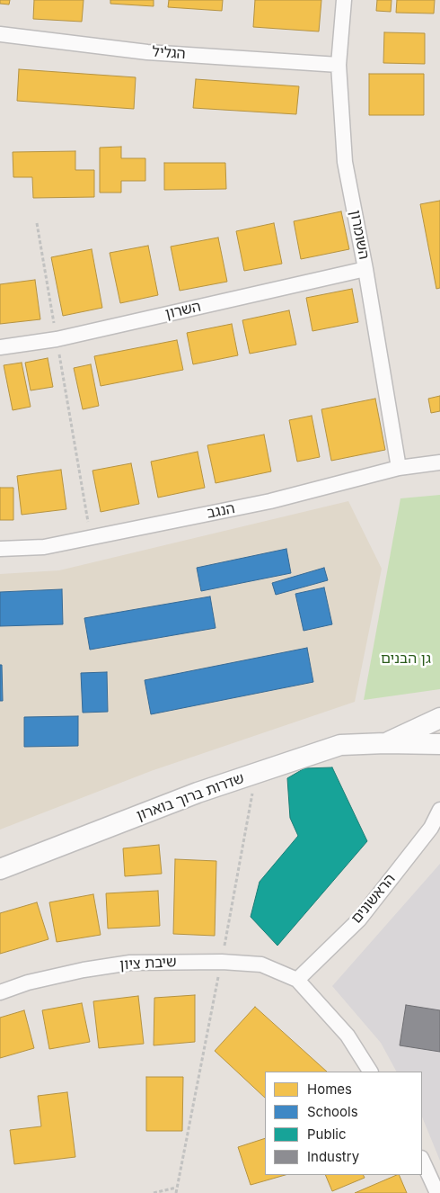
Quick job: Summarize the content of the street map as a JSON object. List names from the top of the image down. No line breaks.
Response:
{"streets":{"street":["הגליל","השומרון","השרון","הנגב","שדרות ברוך בוארון","הראשונים","שיבת ציון"]},"crossings":[["הגליל","השומרון"],["השומרון","השרון"],["השומרון","הנגב"],["הראשונים","שיבת ציון"]],"parks":["גן הבנים"],"legend":["Homes","Schools","Public","Industry"]}
